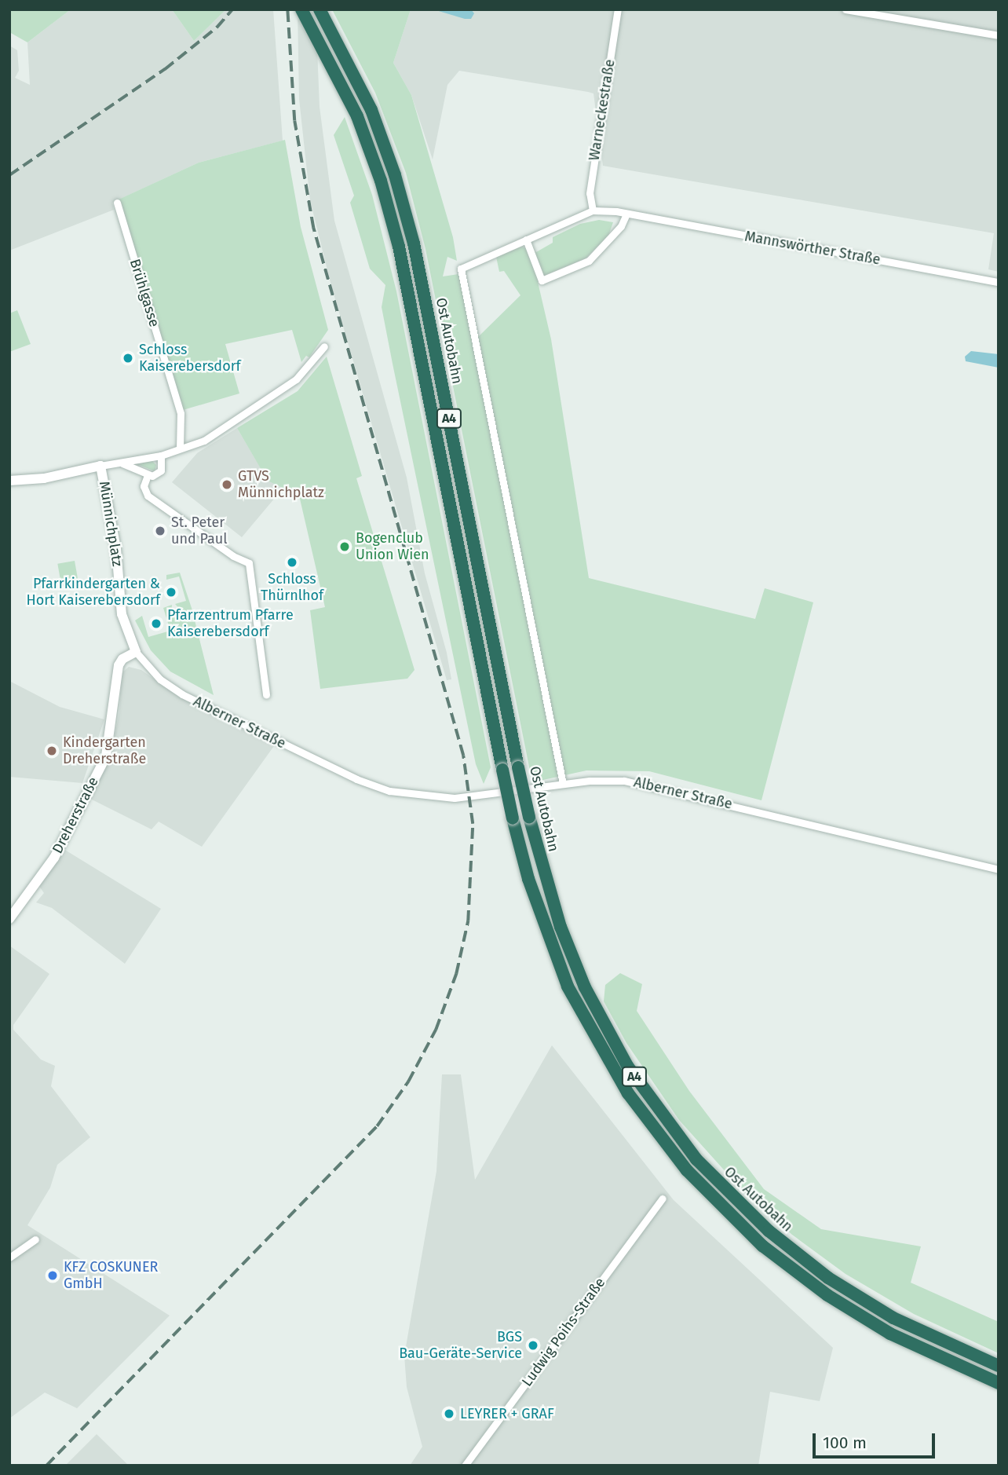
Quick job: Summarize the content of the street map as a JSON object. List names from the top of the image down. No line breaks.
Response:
{"streets":{"highway":["Ost Autobahn","A4"],"street":["Warneckestraße","Mannswörther Straße","Brühlgasse","Münnichplatz","Alberner Straße","Dreherstraße","Ludwig Poihs-Straße"]},"crossings":[["Warneckestraße","Mannswörther Straße"],["Mannswörther Straße","Alberner Straße"],["Münnichplatz","Alberner Straße"],["Münnichplatz","Dreherstraße"],["Alberner Straße","Dreherstraße"]],"places":["Schloss Kaiserebersdorf","GTVS Münnichplatz","St. Peter und Paul","Bogenclub Union Wien","Schloss Thürnlhof","Pfarrkindergarten & Hort Kaiserebersdorf","Pfarrzentrum Pfarre Kaiserebersdorf","Kindergarten Dreherstraße","KFZ COSKUNER GmbH","BGS Bau-Geräte-Service","LEYRER + GRAF"],"scale_bar":"100 m"}
